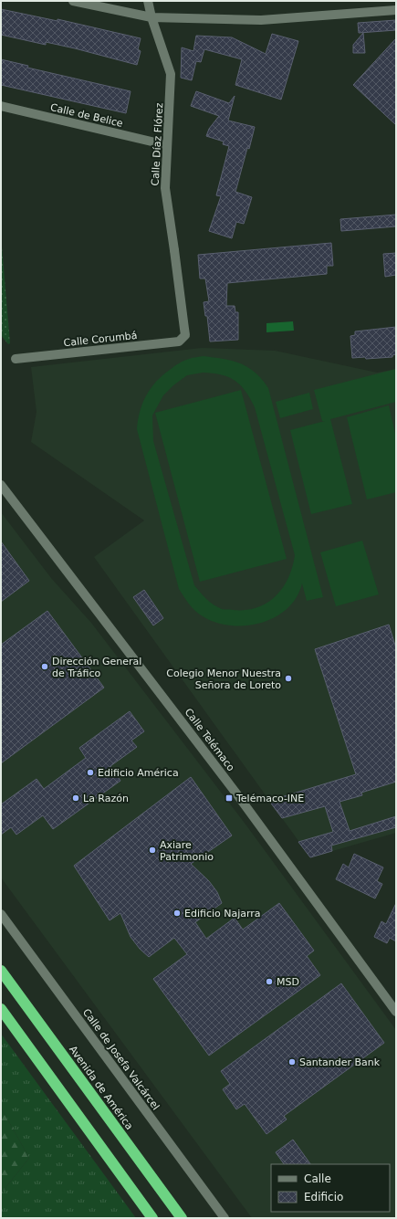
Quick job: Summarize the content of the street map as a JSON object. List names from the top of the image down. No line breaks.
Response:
{"streets":{"highway":["Avenida de América"],"street":["Calle de Belice","Calle Díaz Flórez","Calle Corumbá","Calle Telémaco","Calle de Josefa Valcárcel"]},"crossings":[["Calle de Belice","Calle Díaz Flórez"],["Calle Díaz Flórez","Calle Corumbá"]],"places":{"other":["Dirección General de Tráfico","Colegio Menor Nuestra Señora de Loreto","Edificio América","La Razón","Axiare Patrimonio","Edificio Najarra","MSD","Santander Bank"],"transit":["Telémaco-INE"]},"legend":["Calle","Edificio"]}
